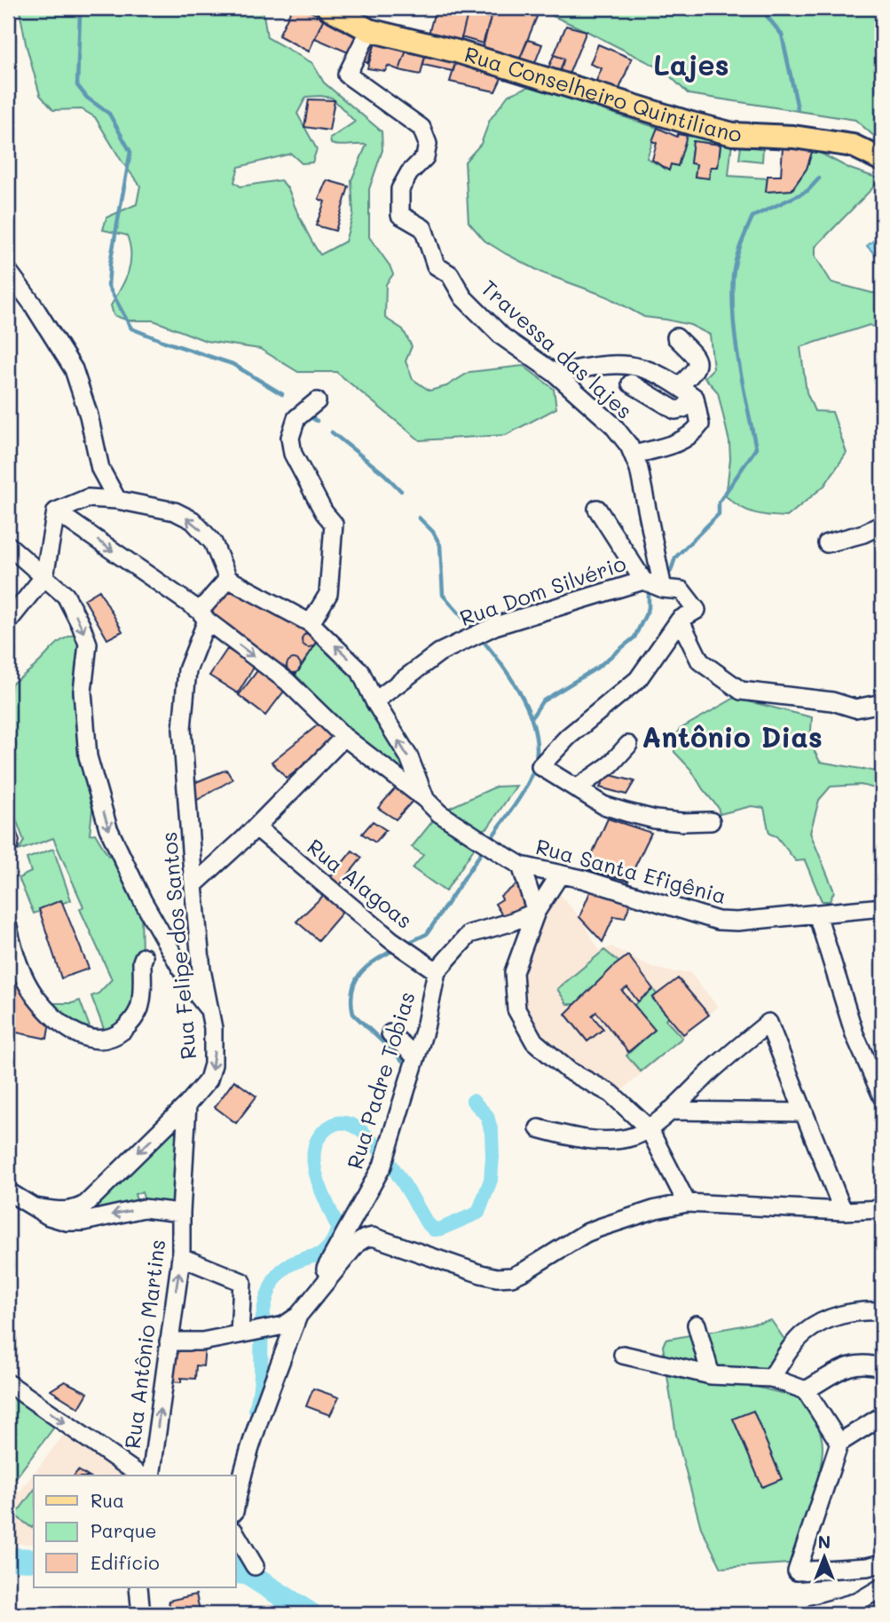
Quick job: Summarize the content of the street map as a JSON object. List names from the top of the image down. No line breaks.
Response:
{"streets":{"main road":["Rua Conselheiro Quintiliano"],"street":["Travessa das lajes","Rua Dom Silvério","Rua Santa Efigênia","Rua Alagoas","Rua Felipe dos Santos","Rua Padre Tobias","Rua Antônio Martins"]},"crossings":[["Rua Conselheiro Quintiliano","Travessa das lajes"],["Travessa das lajes","Rua Dom Silvério"],["Rua Santa Efigênia","Rua Felipe dos Santos"],["Rua Alagoas","Rua Padre Tobias"],["Rua Felipe dos Santos","Rua Antônio Martins"]],"one_way":["Rua Felipe dos Santos"],"districts":["Lajes","Antônio Dias"],"legend":["Rua","Parque","Edifício"],"north":"top"}
